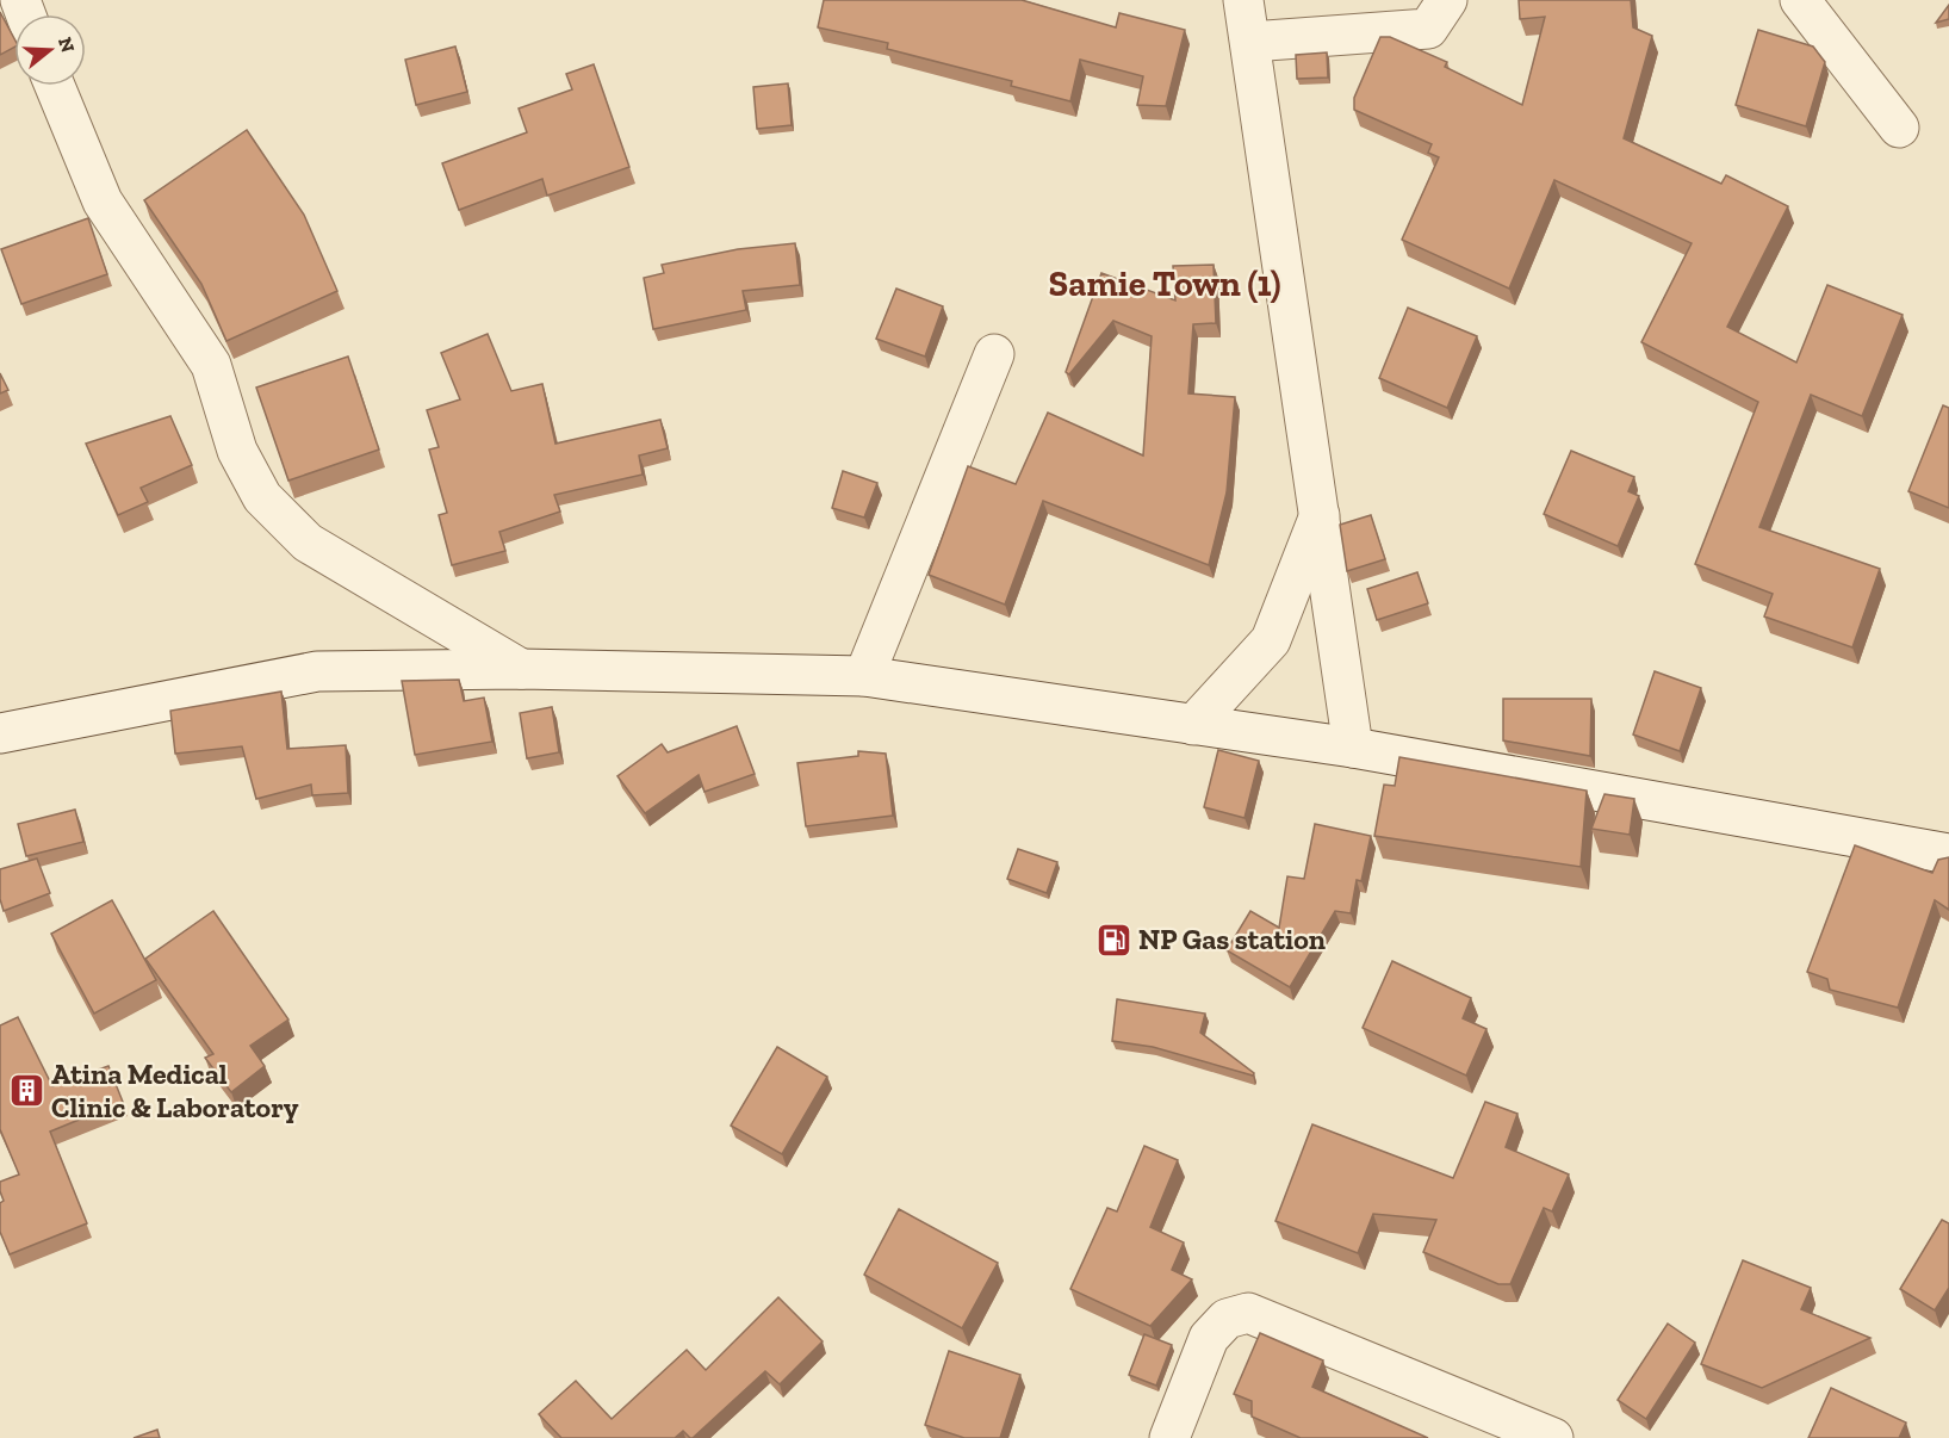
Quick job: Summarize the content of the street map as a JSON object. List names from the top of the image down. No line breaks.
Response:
{"districts":["Samie Town (1)"],"places":{"fuel station":["NP Gas station"],"building":["Atina Medical Clinic & Laboratory"]},"north":"right"}
